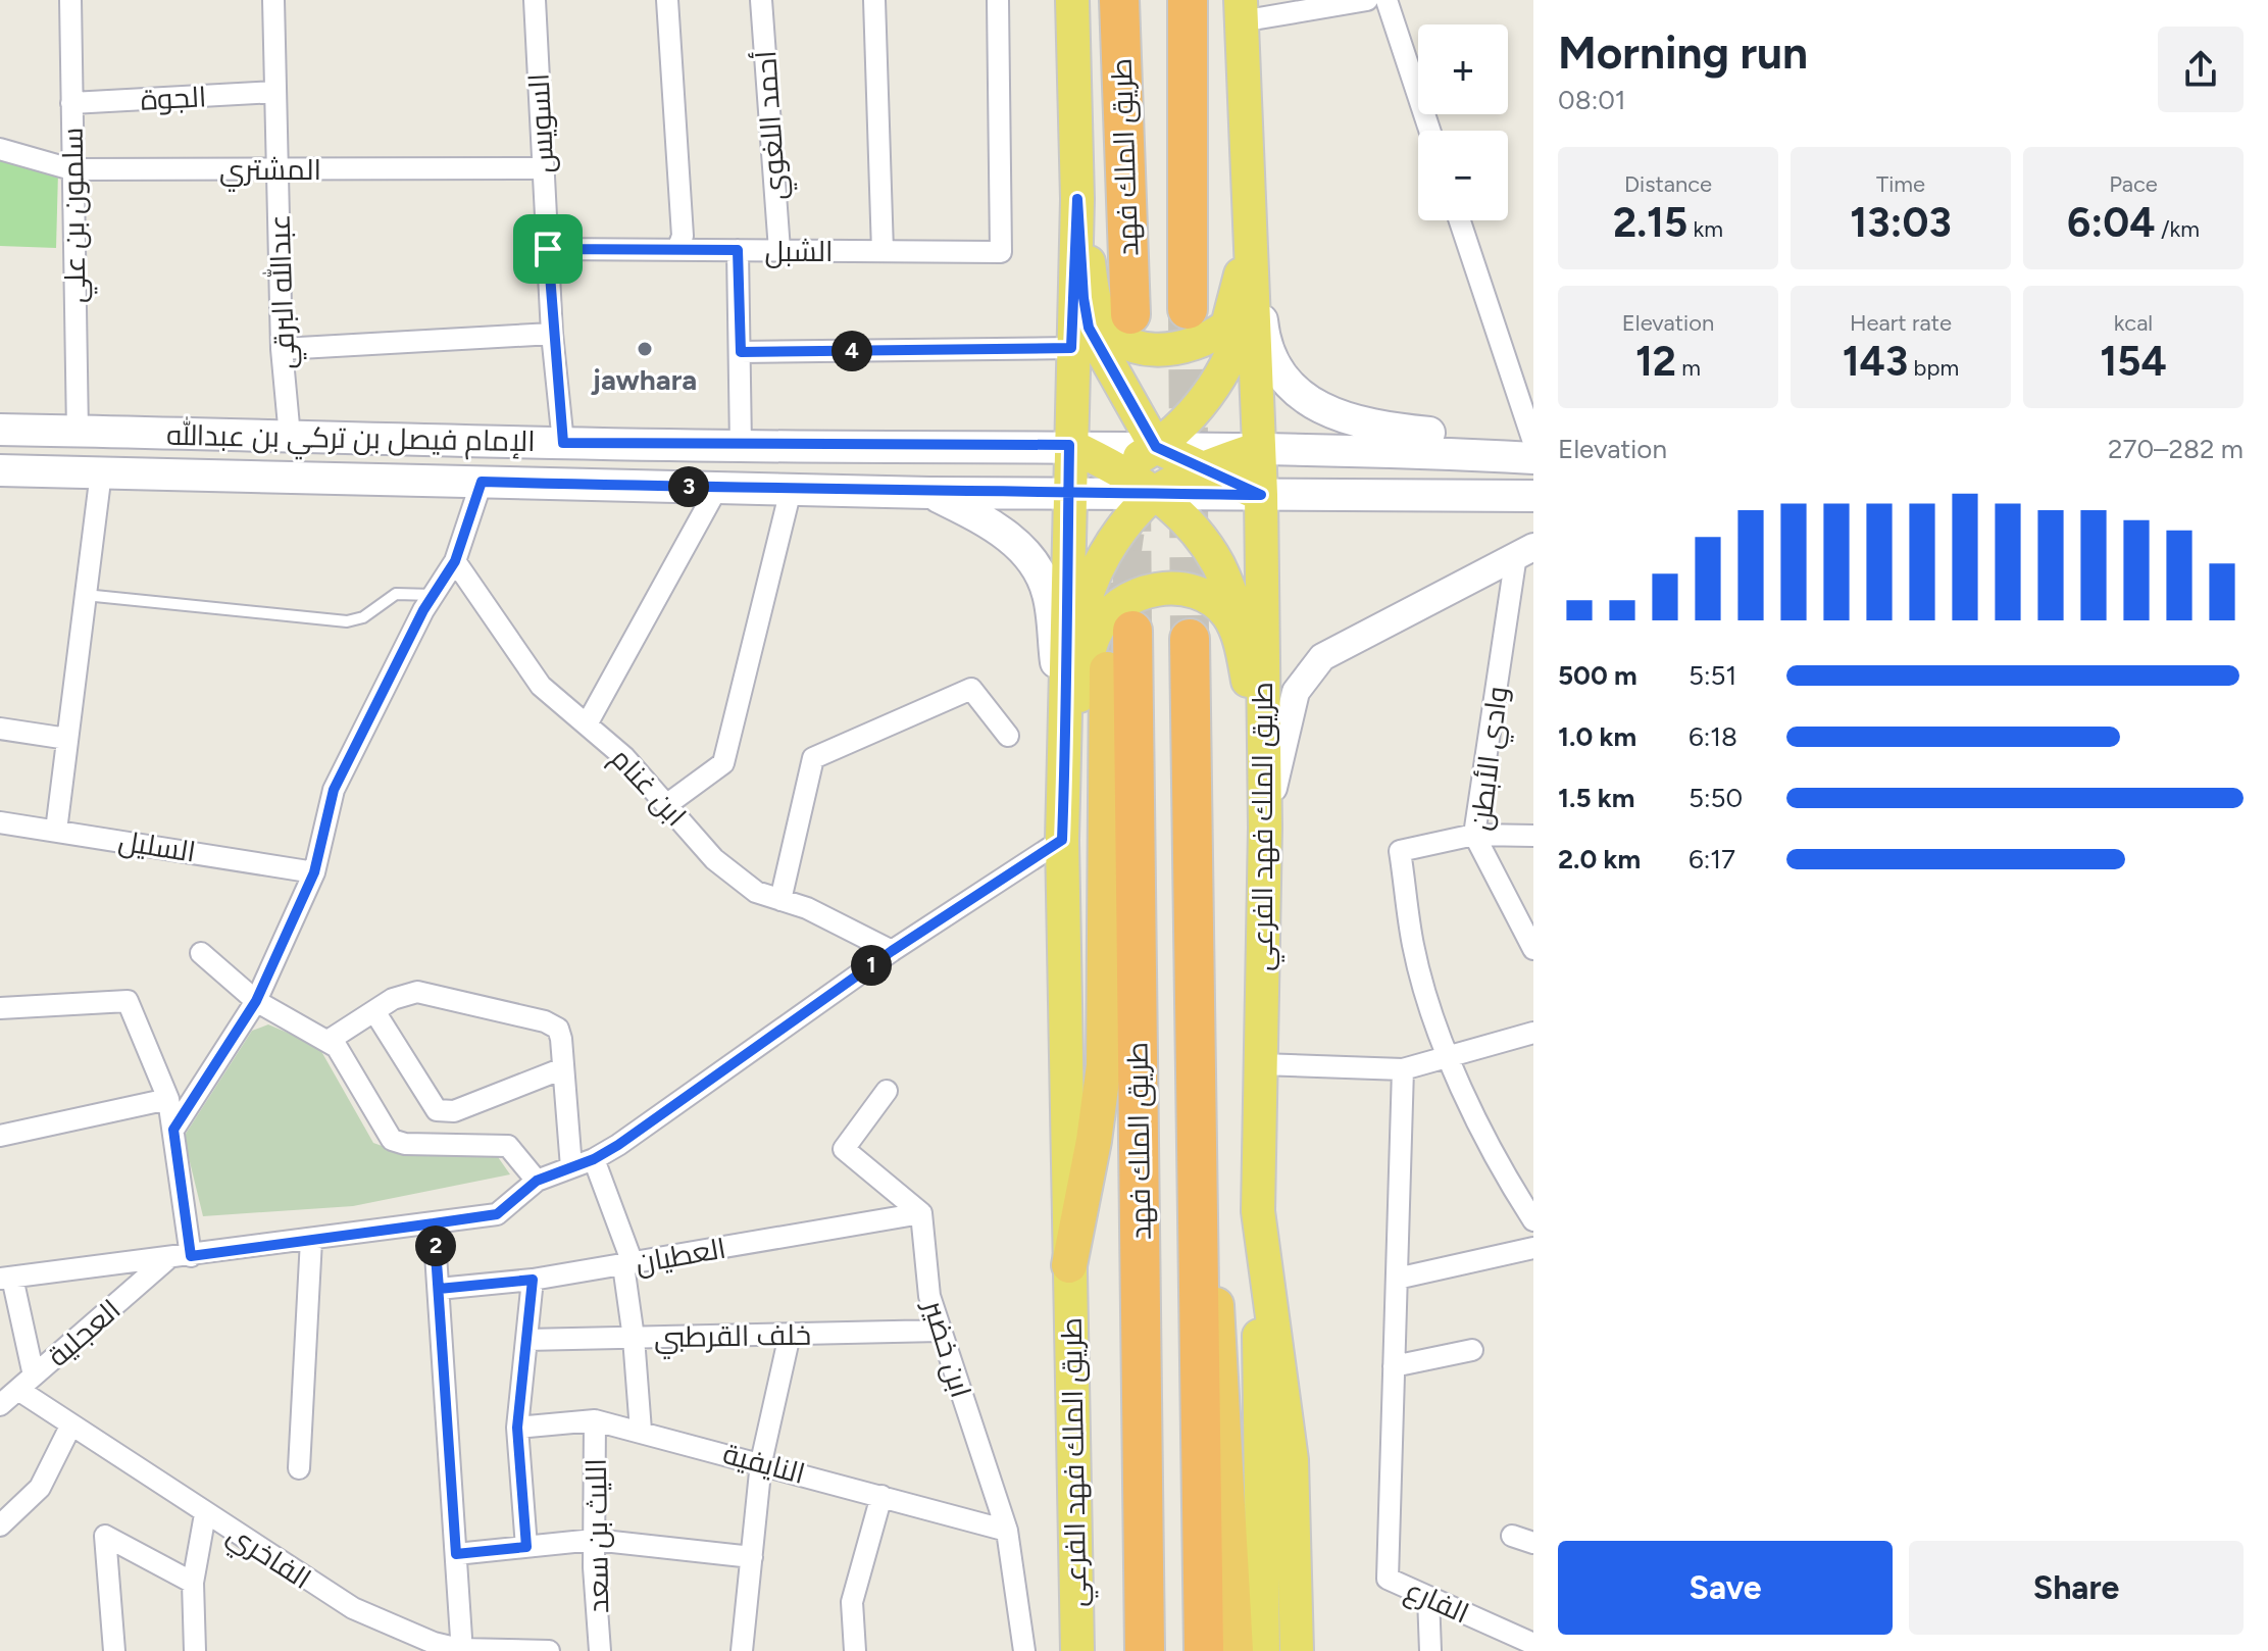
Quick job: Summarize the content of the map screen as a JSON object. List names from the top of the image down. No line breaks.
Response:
{"streets":{"highway":["طريق الملك فهد"],"main road":["الإمام فيصل بن تركي بن عبدالله","طريق الملك فهد الفرعي"],"street":["الجوة","السويس","أحمد اللغوي","المشتري","سلمون بن علي","الشبل","عبدالله البرقي","وادي الأبطن","ابن غنام","السليل","العطيان","العجلية","خلف القرطبي","ابن خضير","النايفية","الليث بن سعد","الفاخري","الفارع"]},"crossings":[["الجوة","سلمون بن علي"],["الجوة","عبدالله البرقي"],["السويس","المشتري"],["السويس","الشبل"],["السويس","الإمام فيصل بن تركي بن عبدالله"],["أحمد اللغوي","الشبل"],["المشتري","سلمون بن علي"],["المشتري","عبدالله البرقي"],["سلمون بن علي","الإمام فيصل بن تركي بن عبدالله"],["عبدالله البرقي","الإمام فيصل بن تركي بن عبدالله"],["الإمام فيصل بن تركي بن عبدالله","طريق الملك فهد الفرعي"],["العطيان","ابن خضير"],["العطيان","الليث بن سعد"],["العجلية","الفاخري"],["خلف القرطبي","ابن خضير"],["خلف القرطبي","الليث بن سعد"],["ابن خضير","النايفية"],["النايفية","الليث بن سعد"]],"places":["jawhara"],"page":{"heading":["Morning run","08:01"],"map_buttons":["+","−"],"stats":[["Distance","2.15 km"],["Time","13:03"],["Pace","6:04 /km"],["Elevation","12 m"],["Heart rate","143 bpm"],["kcal","154"]],"pins":["4","3","1","2"],"chart":["Elevation","270–282 m"],"list":[{"name":"500 m","note":"5:51"},{"name":"1.0 km","note":"6:18"},{"name":"1.5 km","note":"5:50"},{"name":"2.0 km","note":"6:17"}],"buttons":["Save","Share"]}}
